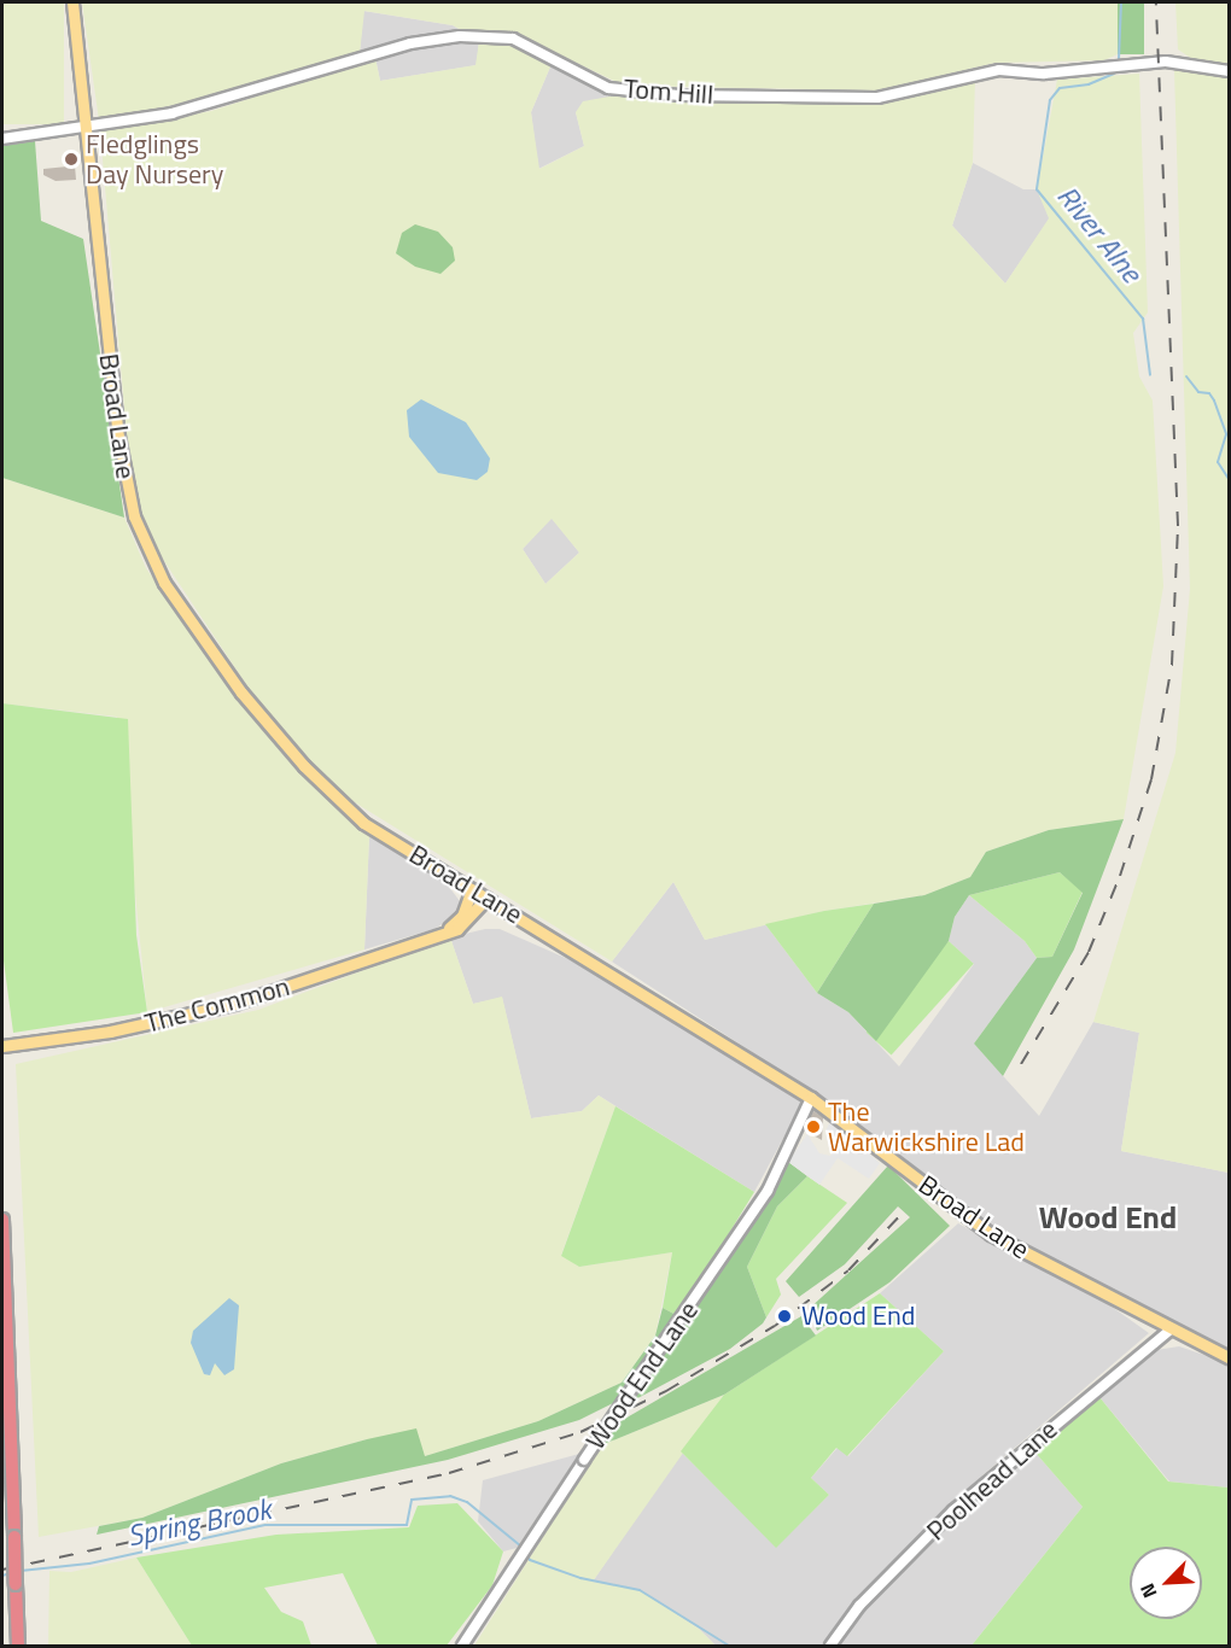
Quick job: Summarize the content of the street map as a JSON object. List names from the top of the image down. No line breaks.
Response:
{"streets":{"main road":["Broad Lane","The Common"],"street":["Tom Hill","Wood End Lane","Poolhead Lane"]},"crossings":[["Tom Hill","Broad Lane"],["Broad Lane","The Common"],["Broad Lane","Wood End Lane"],["Broad Lane","Poolhead Lane"]],"districts":["Wood End"],"water":["River Alne","Spring Brook"],"places":["Fledglings Day Nursery","The Warwickshire Lad","Wood End"],"north":"bottom left"}
